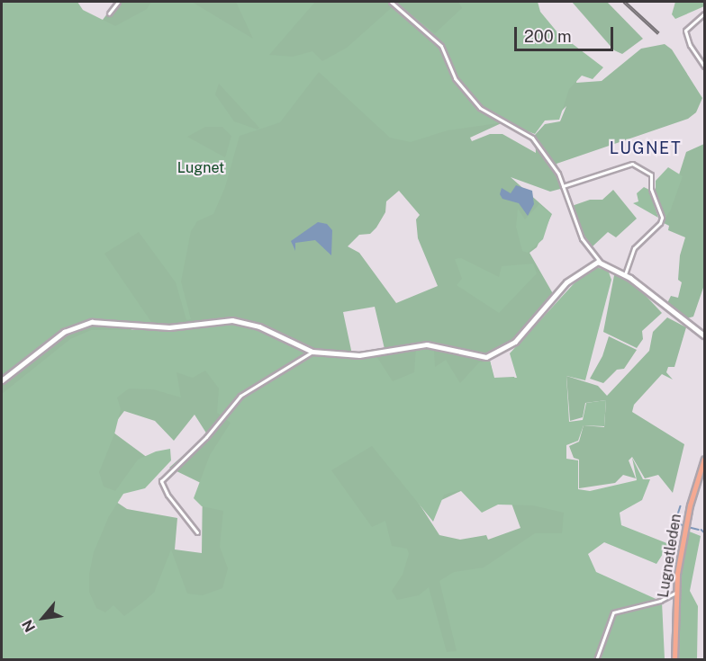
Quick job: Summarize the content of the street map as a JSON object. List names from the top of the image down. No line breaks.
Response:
{"streets":{"highway":["Lugnetleden"]},"districts":["LUGNET"],"parks":["Lugnet"],"scale_bar":"200 m","north":"bottom left"}
